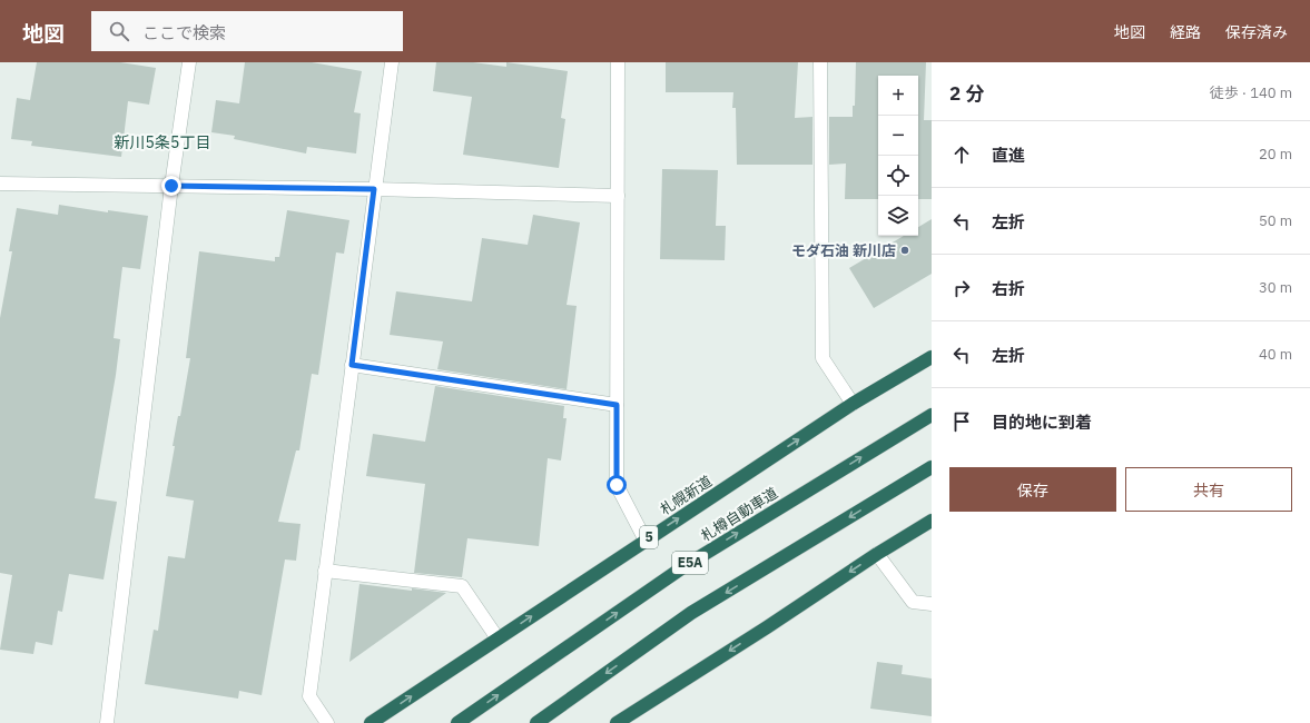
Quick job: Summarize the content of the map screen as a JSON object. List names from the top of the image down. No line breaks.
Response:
{"streets":{"highway":["札幌新道","札樽自動車道","5","E5A"]},"districts":["新川5条5丁目"],"places":["モダ石油 新川店"],"page":{"header":"地図","search":"ここで検索","nav":["地図","経路","保存済み"],"heading":["2 分","徒歩 · 140 m"],"map_buttons":["+","−"],"list":[["直進","20 m"],["左折","50 m"],["右折","30 m"],["左折","40 m"],"目的地に到着"],"buttons":["保存","共有"]}}
